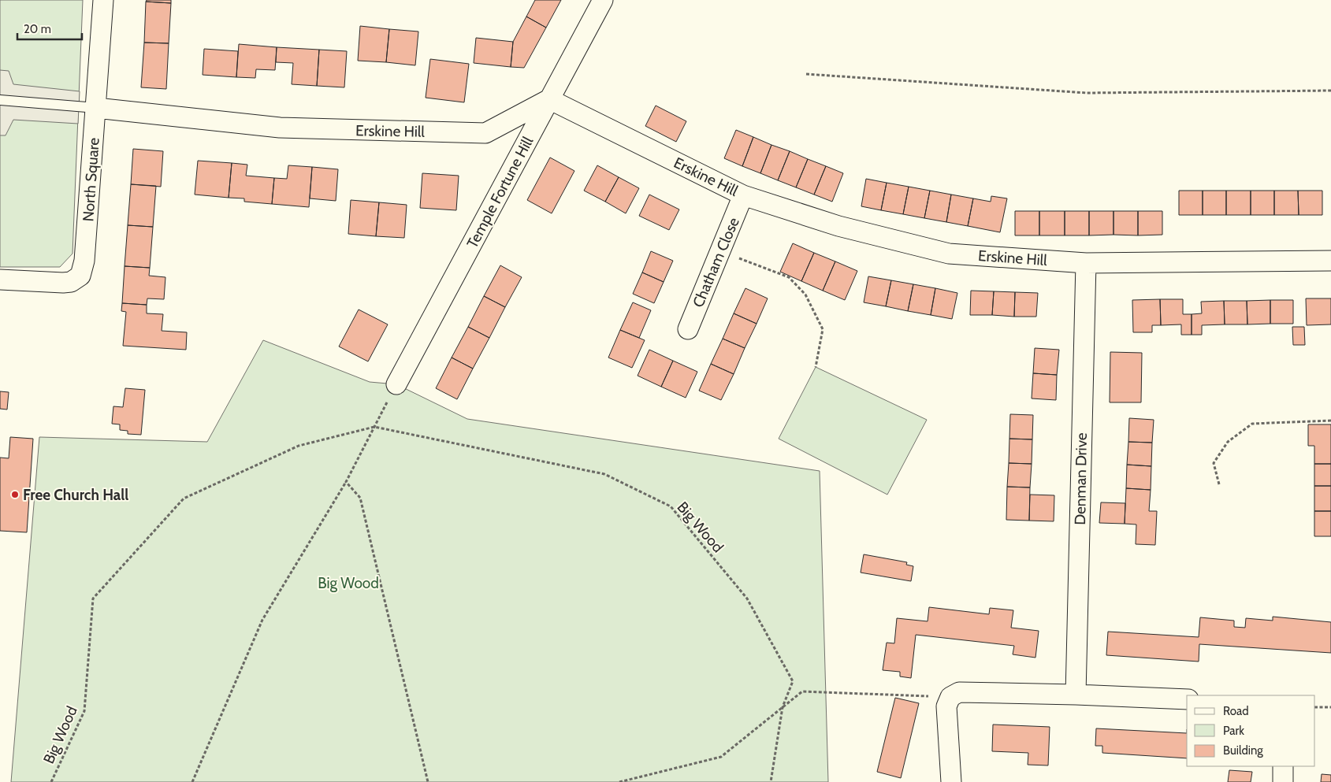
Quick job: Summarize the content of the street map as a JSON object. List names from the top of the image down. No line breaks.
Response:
{"streets":{"street":["Erskine Hill","North Square","Temple Fortune Hill","Chatham Close","Denman Drive"],"path":["Big Wood"]},"crossings":[["Erskine Hill","North Square"],["Erskine Hill","Temple Fortune Hill"],["Erskine Hill","Chatham Close"],["Erskine Hill","Denman Drive"]],"parks":["Big Wood"],"places":["Free Church Hall"],"legend":["Road","Park","Building"],"scale_bar":"20 m"}
